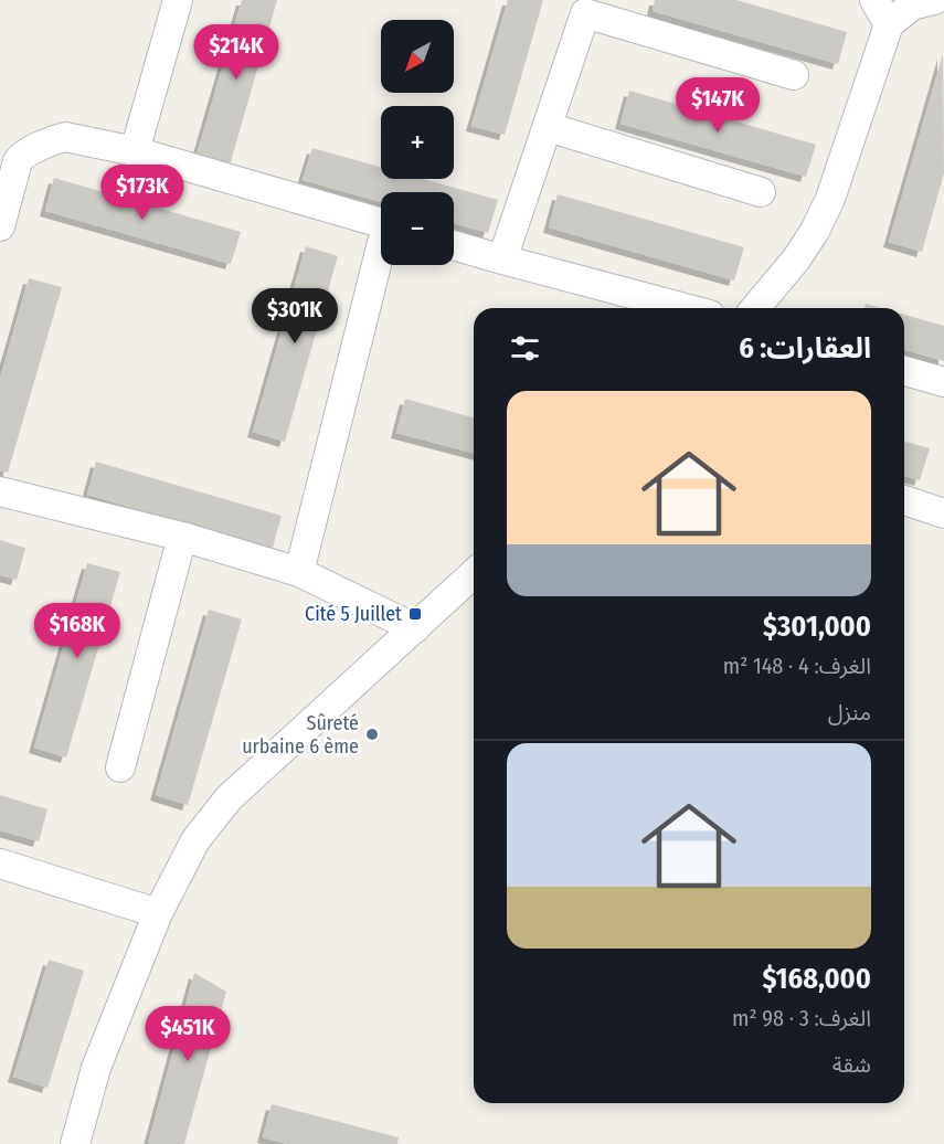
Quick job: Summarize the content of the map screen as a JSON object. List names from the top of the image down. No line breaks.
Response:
{"places":{"transit":["Cité 5 Juillet"],"other":["Sûreté urbaine 6 ème"]},"north":"bottom left","page":{"map_buttons":["+","−"],"price":["$214K","$147K","$173K","$301K","$168K","$451K"],"heading":"العقارات: 6","list":[{"name":"$301,000","note":"الغرف: 4 · 148 m² · منزل"},{"name":"$168,000","note":"الغرف: 3 · 98 m² · شقة"}]}}
